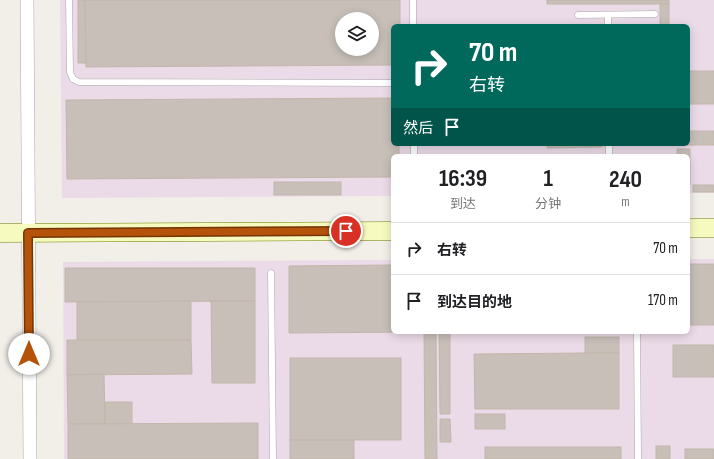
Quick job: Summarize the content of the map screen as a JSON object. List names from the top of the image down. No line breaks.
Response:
{"page":{"turn":["70 m","右转"],"then":"然后","eta":["16:39","到达","1","分钟","240","m"],"list":[{"name":"右转","value":"70 m"},{"name":"到达目的地","value":"170 m"}]}}
